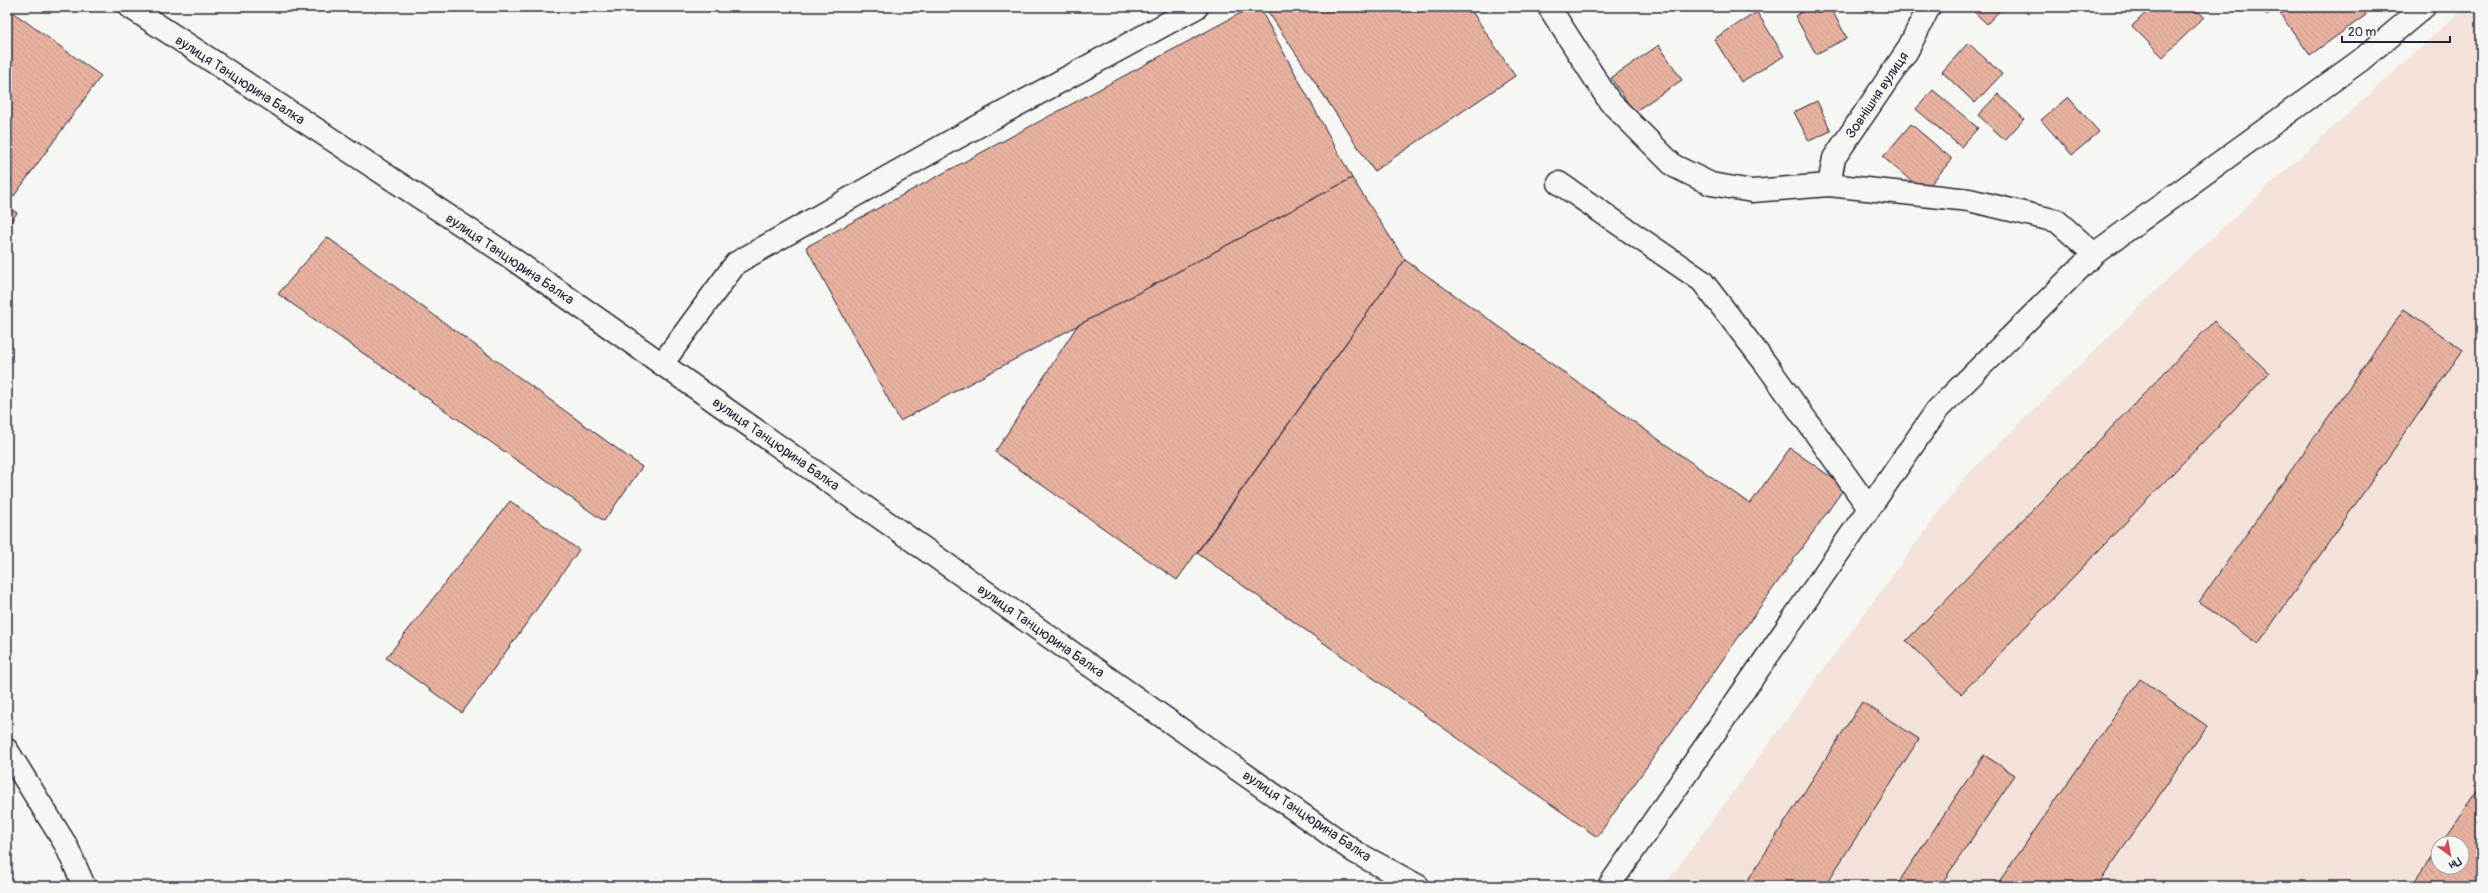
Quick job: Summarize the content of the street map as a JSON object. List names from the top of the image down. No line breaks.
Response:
{"streets":{"street":["вулиця Танцюрина Балка","Зовнішня вулиця"]},"scale_bar":"20 m","north":"bottom right"}
